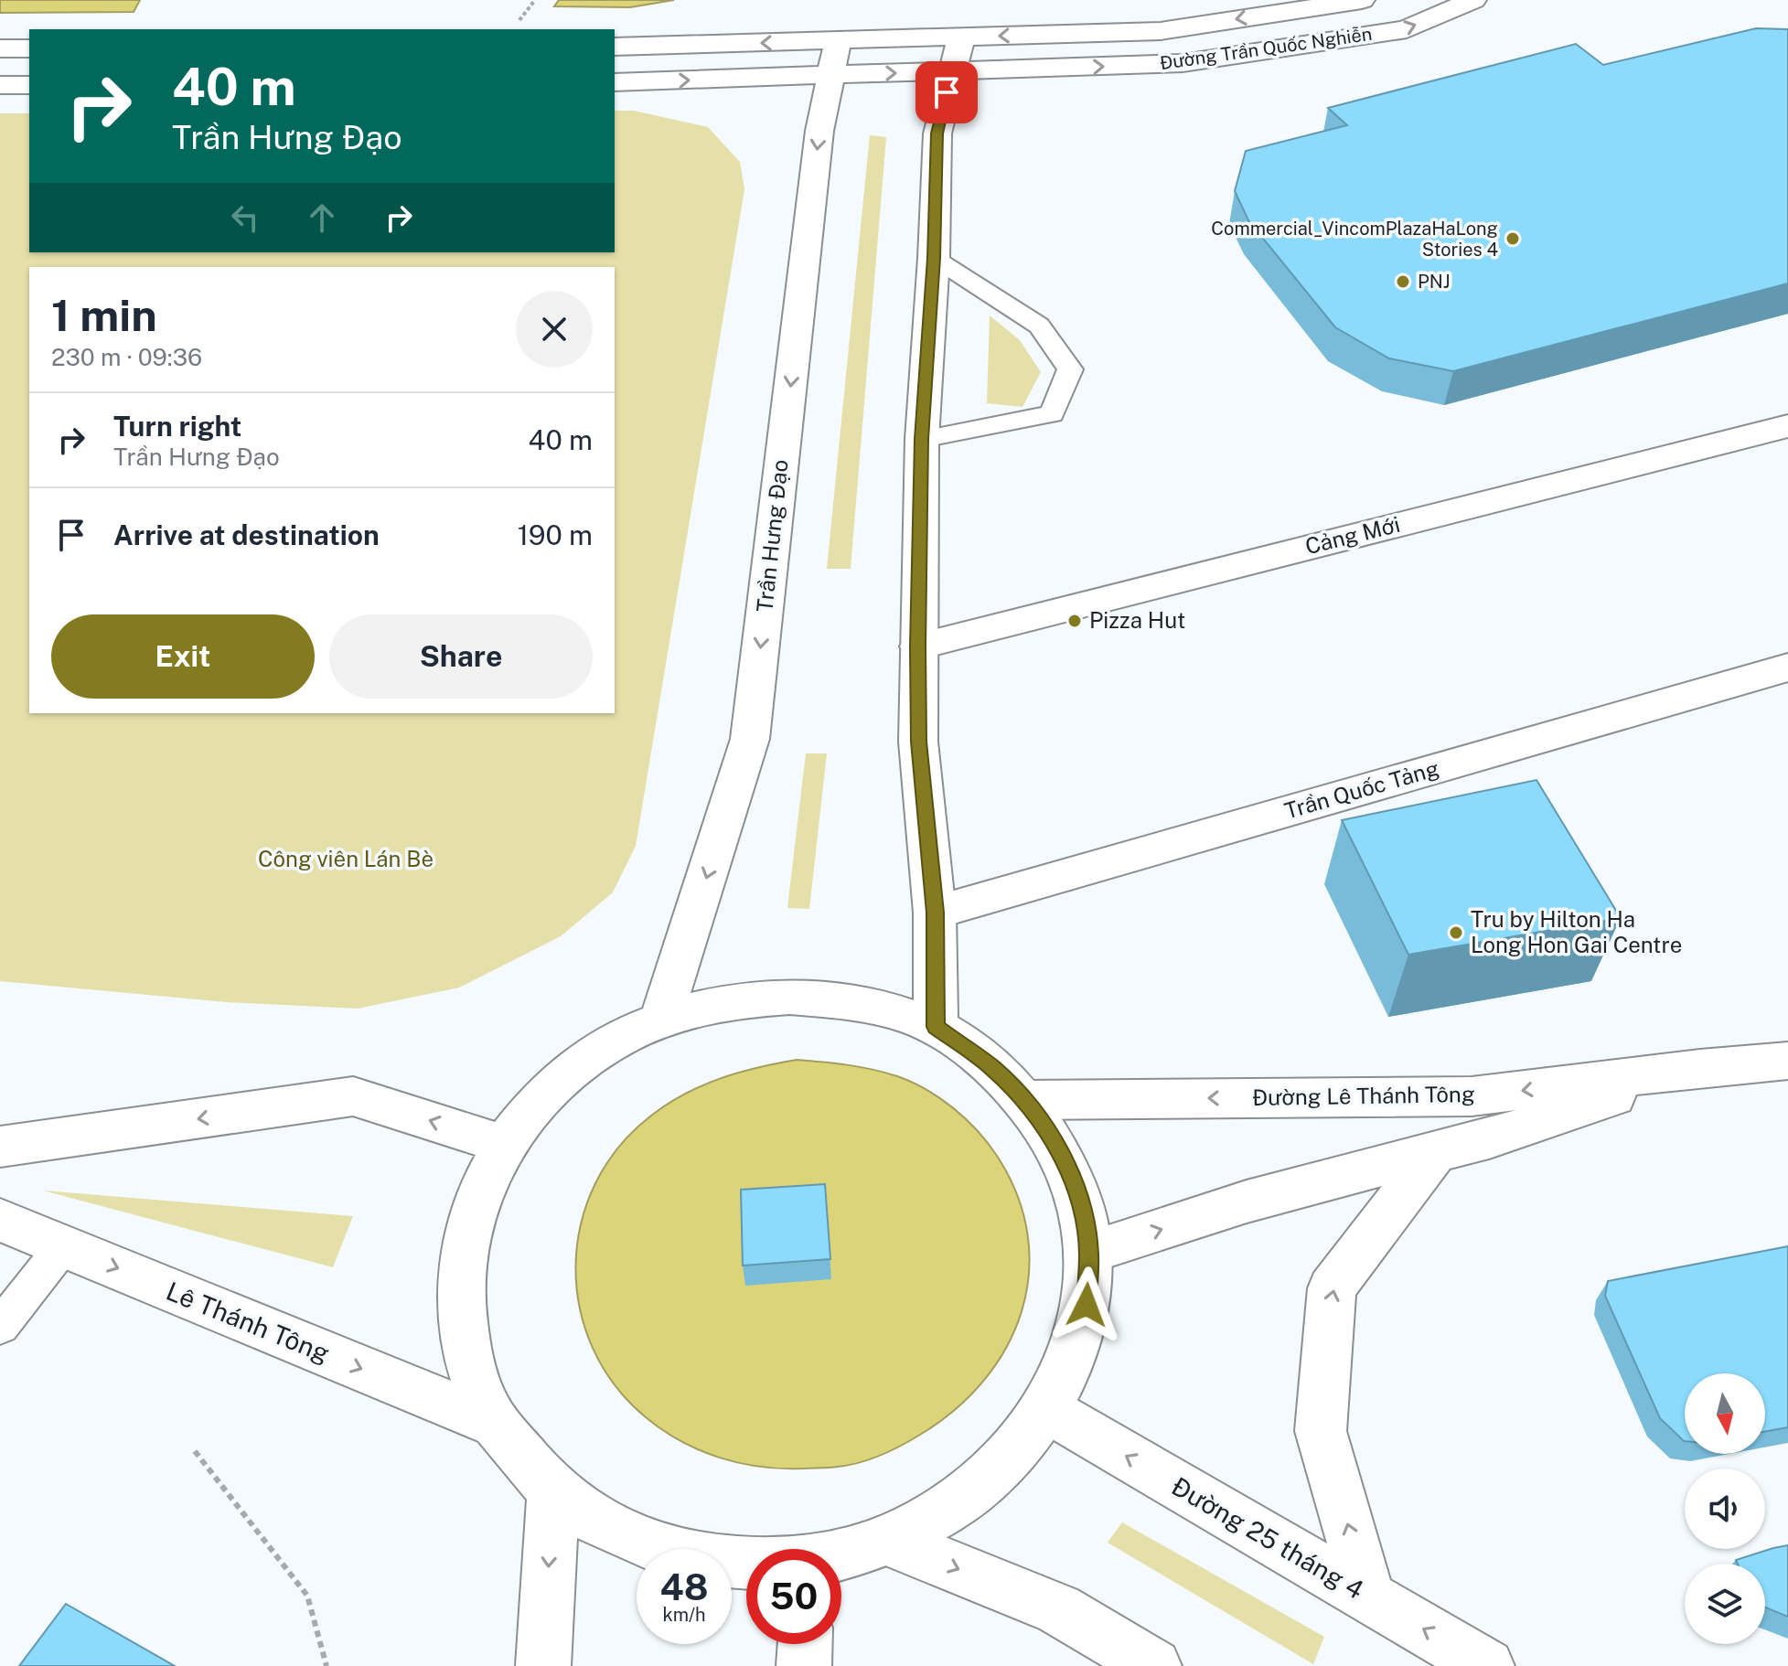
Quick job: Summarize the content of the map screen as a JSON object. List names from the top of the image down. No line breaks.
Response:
{"streets":{"main road":["Đường Trần Quốc Nghiễn","Trần Hưng Đạo","Cảng Mới","Trần Quốc Tảng","Đường Lê Thánh Tông","Lê Thánh Tông","Đường 25 tháng 4"]},"crossings":[["Đường Trần Quốc Nghiễn","Trần Hưng Đạo"]],"parks":["Công viên Lán Bè"],"places":["Commercial_VincomPlazaHaLong Stories 4","PNJ","Pizza Hut","Tru by Hilton Ha Long Hon Gai Centre"],"north":"bottom","page":{"turn":["40 m","Trần Hưng Đạo"],"heading":["1 min","230 m · 09:36"],"list":[{"name":"Turn right","note":"Trần Hưng Đạo","value":"40 m"},{"name":"Arrive at destination","value":"190 m"}],"buttons":["Exit","Share"],"speed":"48 km/h","limit":"50"}}
